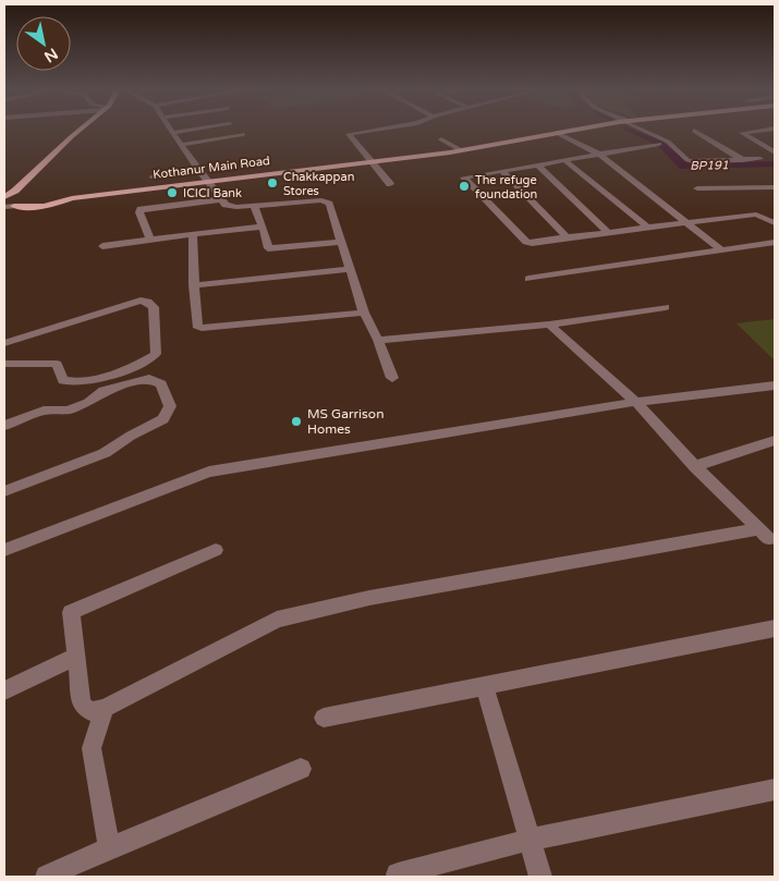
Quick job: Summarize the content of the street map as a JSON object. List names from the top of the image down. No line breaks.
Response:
{"streets":{"main road":["Kothanur Main Road"]},"water":["BP191"],"places":["Chakkappan Stores","The refuge foundation","ICICI Bank","MS Garrison Homes"],"north":"bottom right"}
